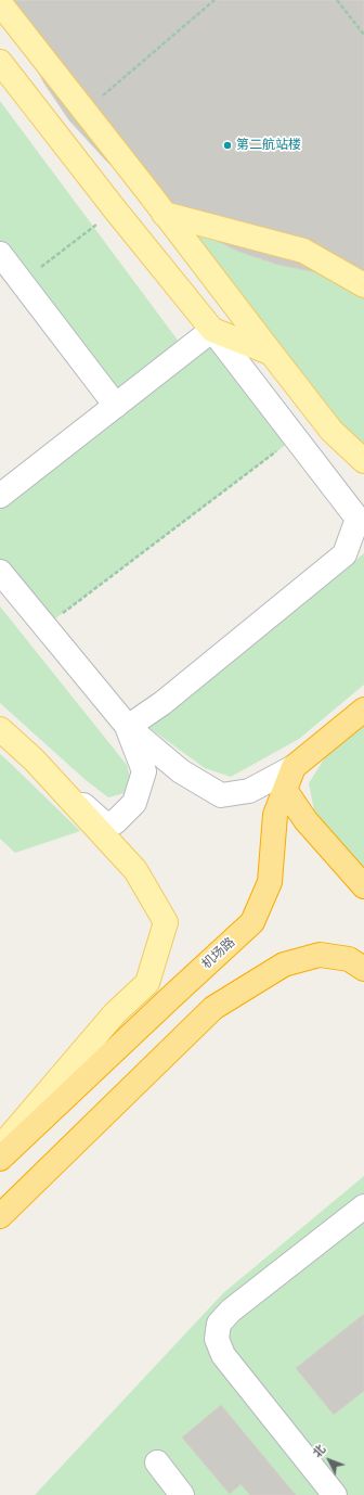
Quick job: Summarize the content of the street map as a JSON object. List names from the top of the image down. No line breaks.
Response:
{"streets":{"highway":["机场路"]},"places":["第二航站楼"],"north":"top left"}
